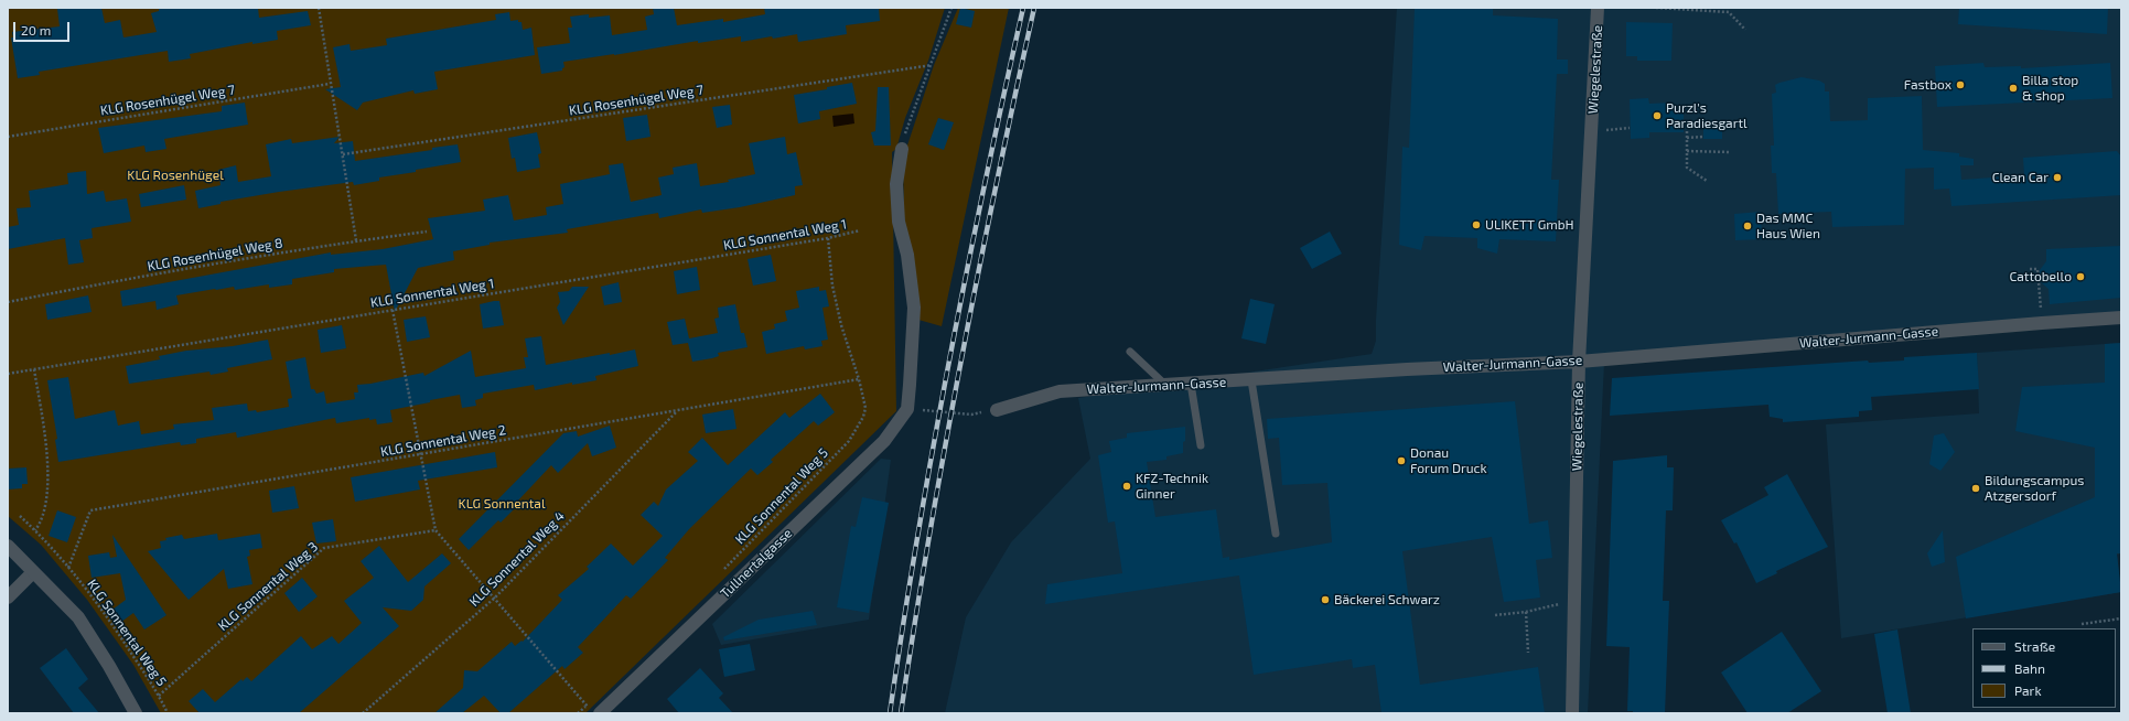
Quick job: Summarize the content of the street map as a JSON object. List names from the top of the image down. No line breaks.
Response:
{"streets":{"street":["Wiegelestraße","Walter-Jurmann-Gasse","Tullnertalgasse"],"path":["KLG Rosenhügel Weg 7","KLG Sonnental Weg 1","KLG Rosenhügel Weg 8","KLG Sonnental Weg 2","KLG Sonnental Weg 5","KLG Sonnental Weg 4","KLG Sonnental Weg 3"]},"crossings":[["Wiegelestraße","Walter-Jurmann-Gasse"],["KLG Sonnental Weg 1","KLG Sonnental Weg 5"],["KLG Sonnental Weg 2","KLG Sonnental Weg 5"],["KLG Sonnental Weg 2","KLG Sonnental Weg 4"],["KLG Sonnental Weg 5","KLG Sonnental Weg 3"]],"parks":["KLG Rosenhügel","KLG Sonnental"],"places":["Fastbox","Billa stop & shop","Purzl's Paradiesgartl","Clean Car","ULIKETT GmbH","Das MMC Haus Wien","Cattobello","Donau Forum Druck","KFZ-Technik Ginner","Bildungscampus Atzgersdorf","Bäckerei Schwarz"],"legend":["Straße","Bahn","Park"],"scale_bar":"20 m"}
